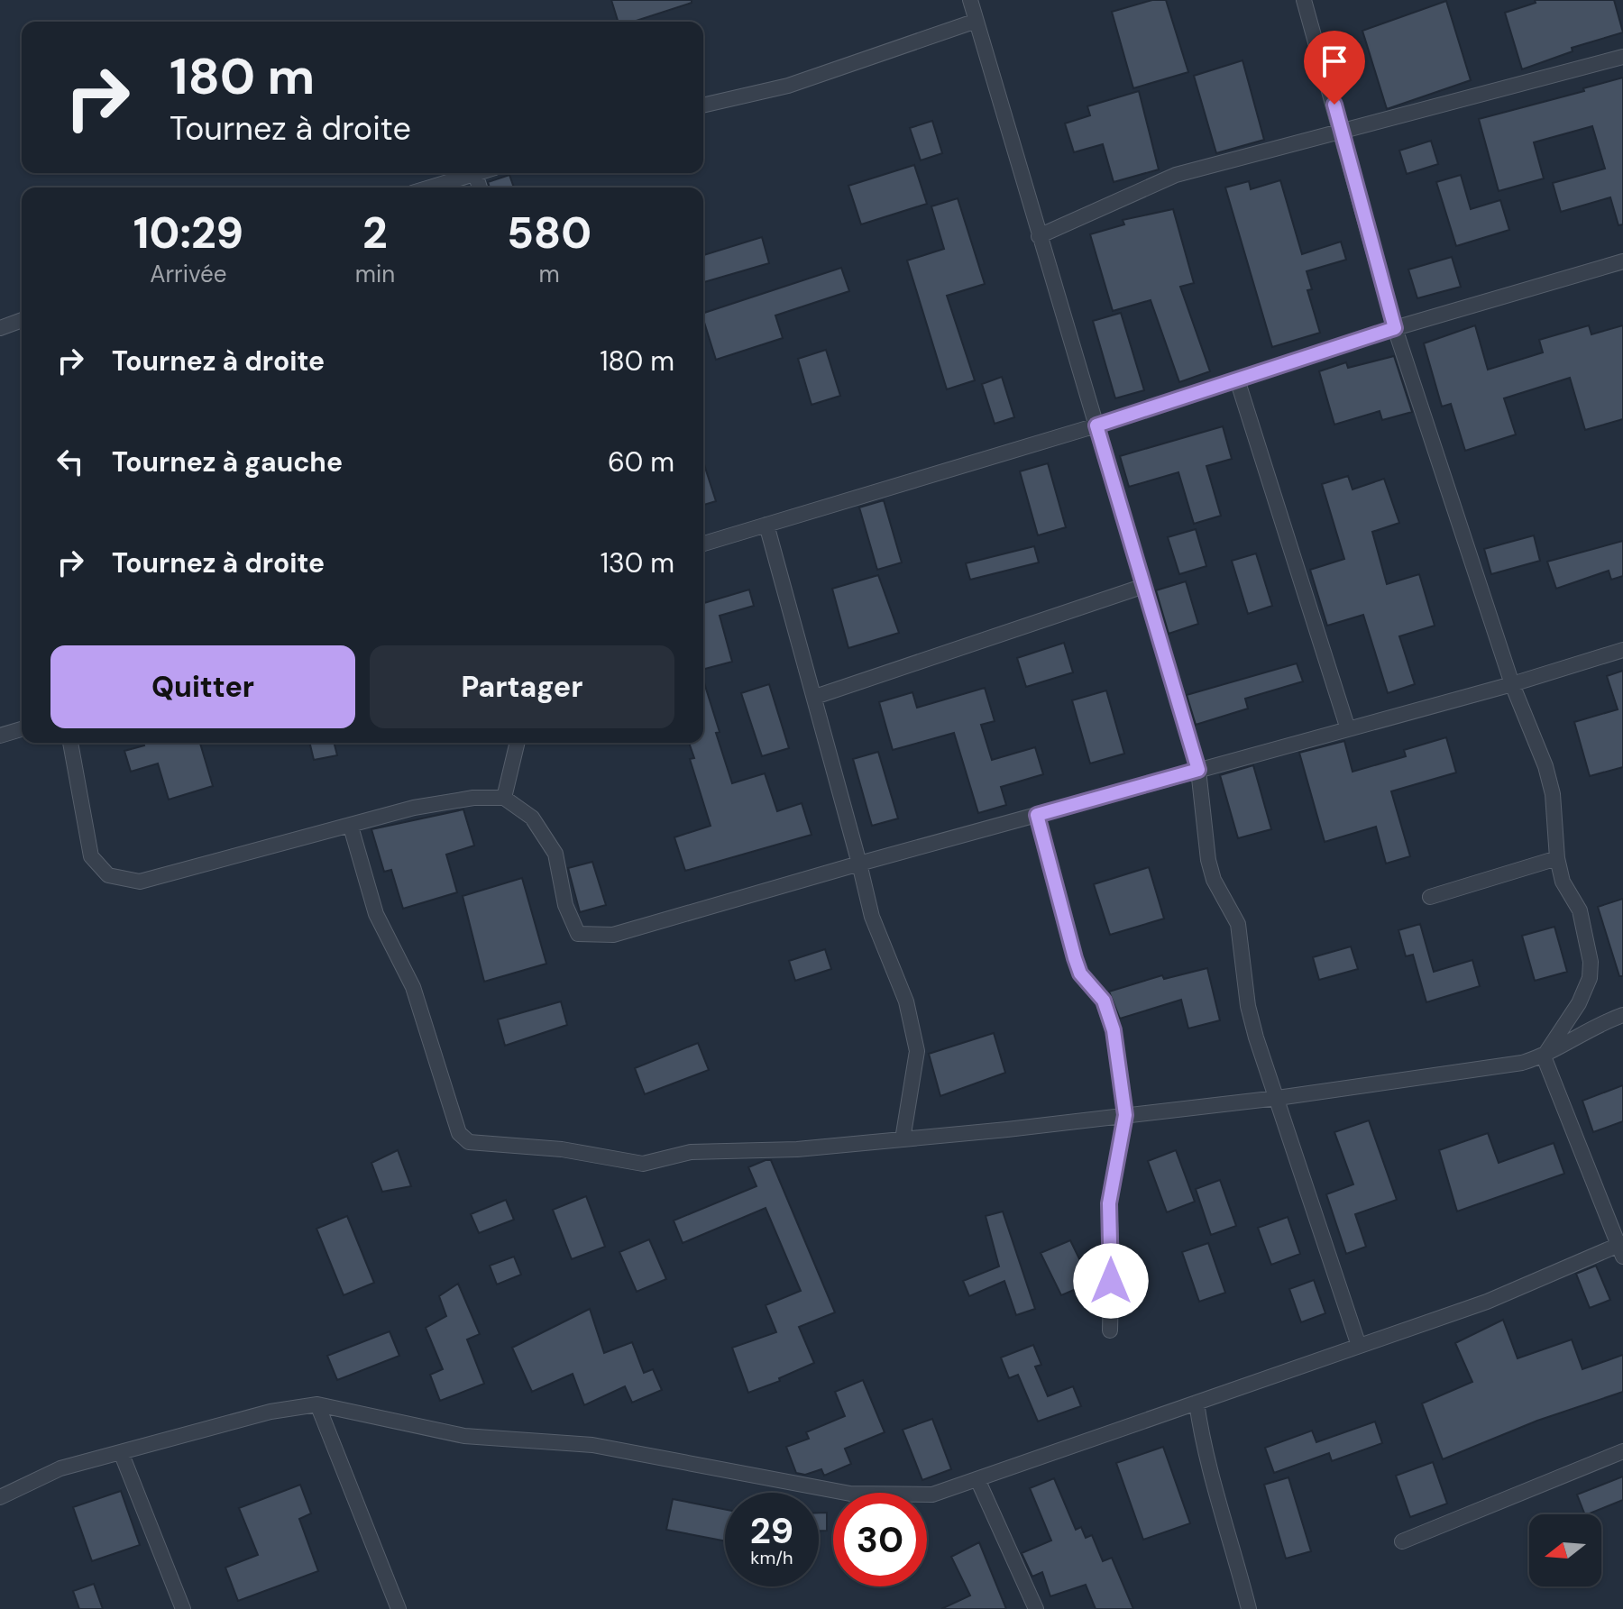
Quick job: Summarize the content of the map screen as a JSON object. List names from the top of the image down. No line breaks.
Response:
{"north":"left","page":{"turn":["180 m","Tournez à droite"],"eta":["10:29","Arrivée","2","min","580","m"],"list":[{"name":"Tournez à droite","value":"180 m"},{"name":"Tournez à gauche","value":"60 m"},{"name":"Tournez à droite","value":"130 m"}],"buttons":["Quitter","Partager"],"speed":"29 km/h","limit":"30"}}
